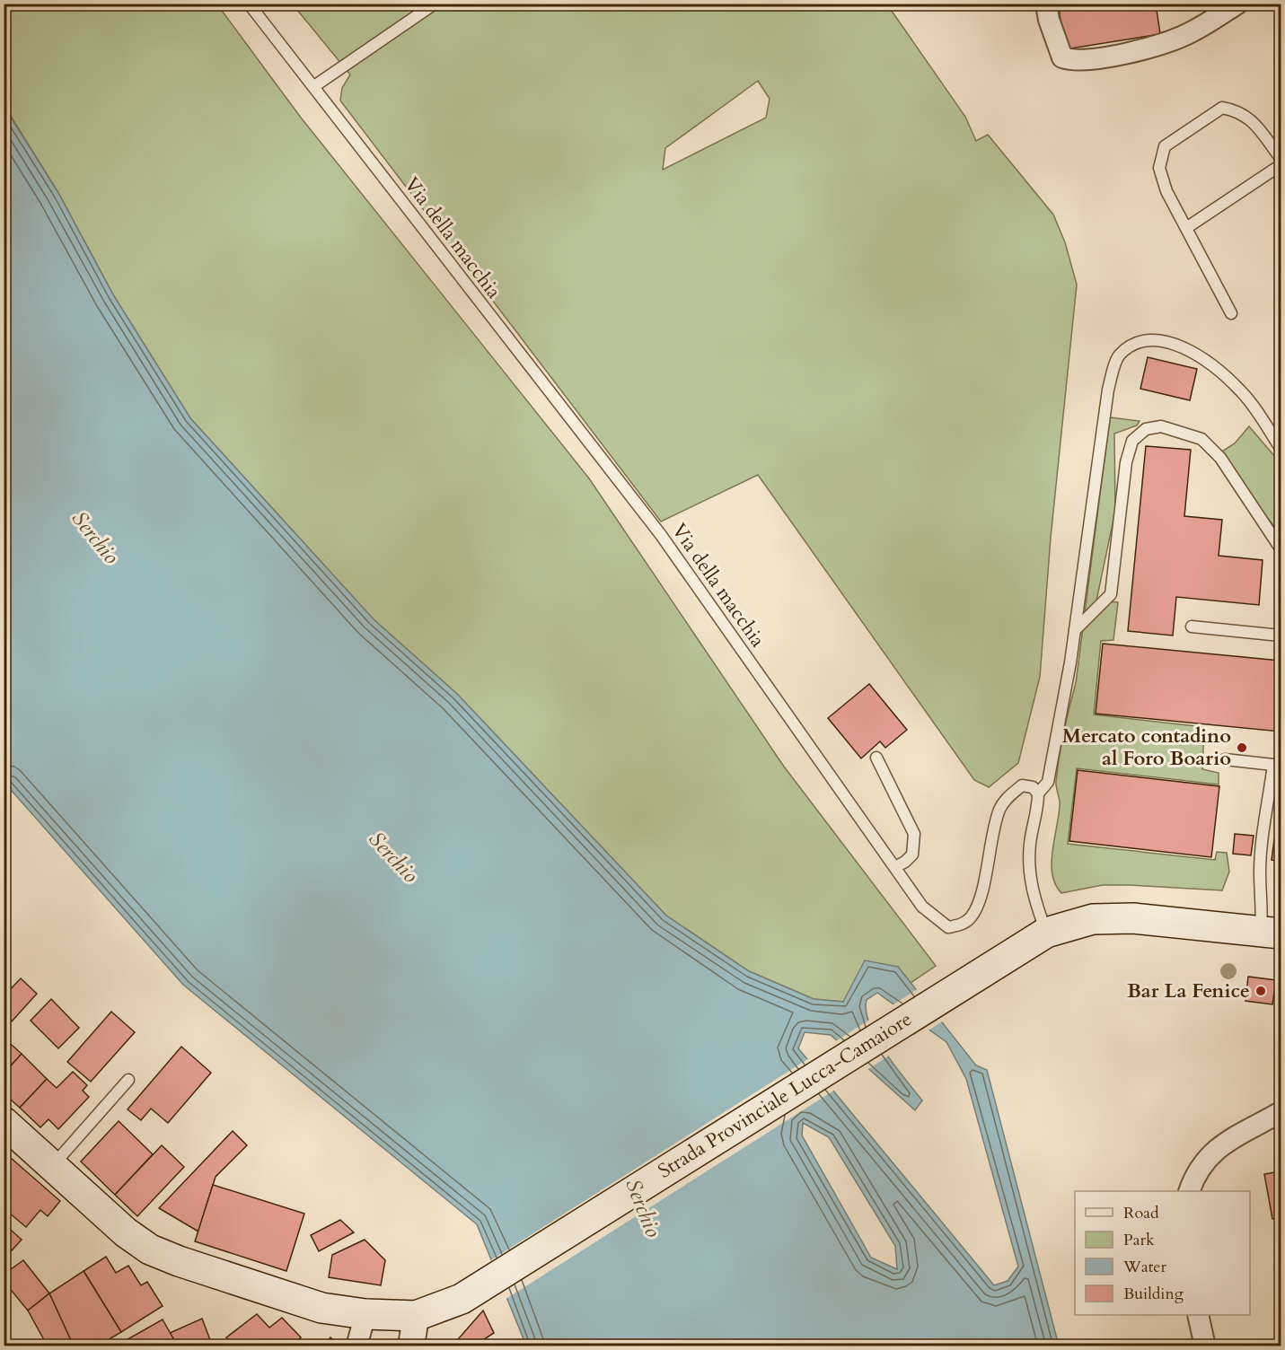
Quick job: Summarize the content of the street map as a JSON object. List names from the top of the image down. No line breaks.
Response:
{"streets":{"main road":["Strada Provinciale Lucca-Camaiore"],"lane":["Via della macchia"]},"water":["Serchio"],"places":["Mercato contadino al Foro Boario","Bar La Fenice"],"legend":["Road","Park","Water","Building"]}
